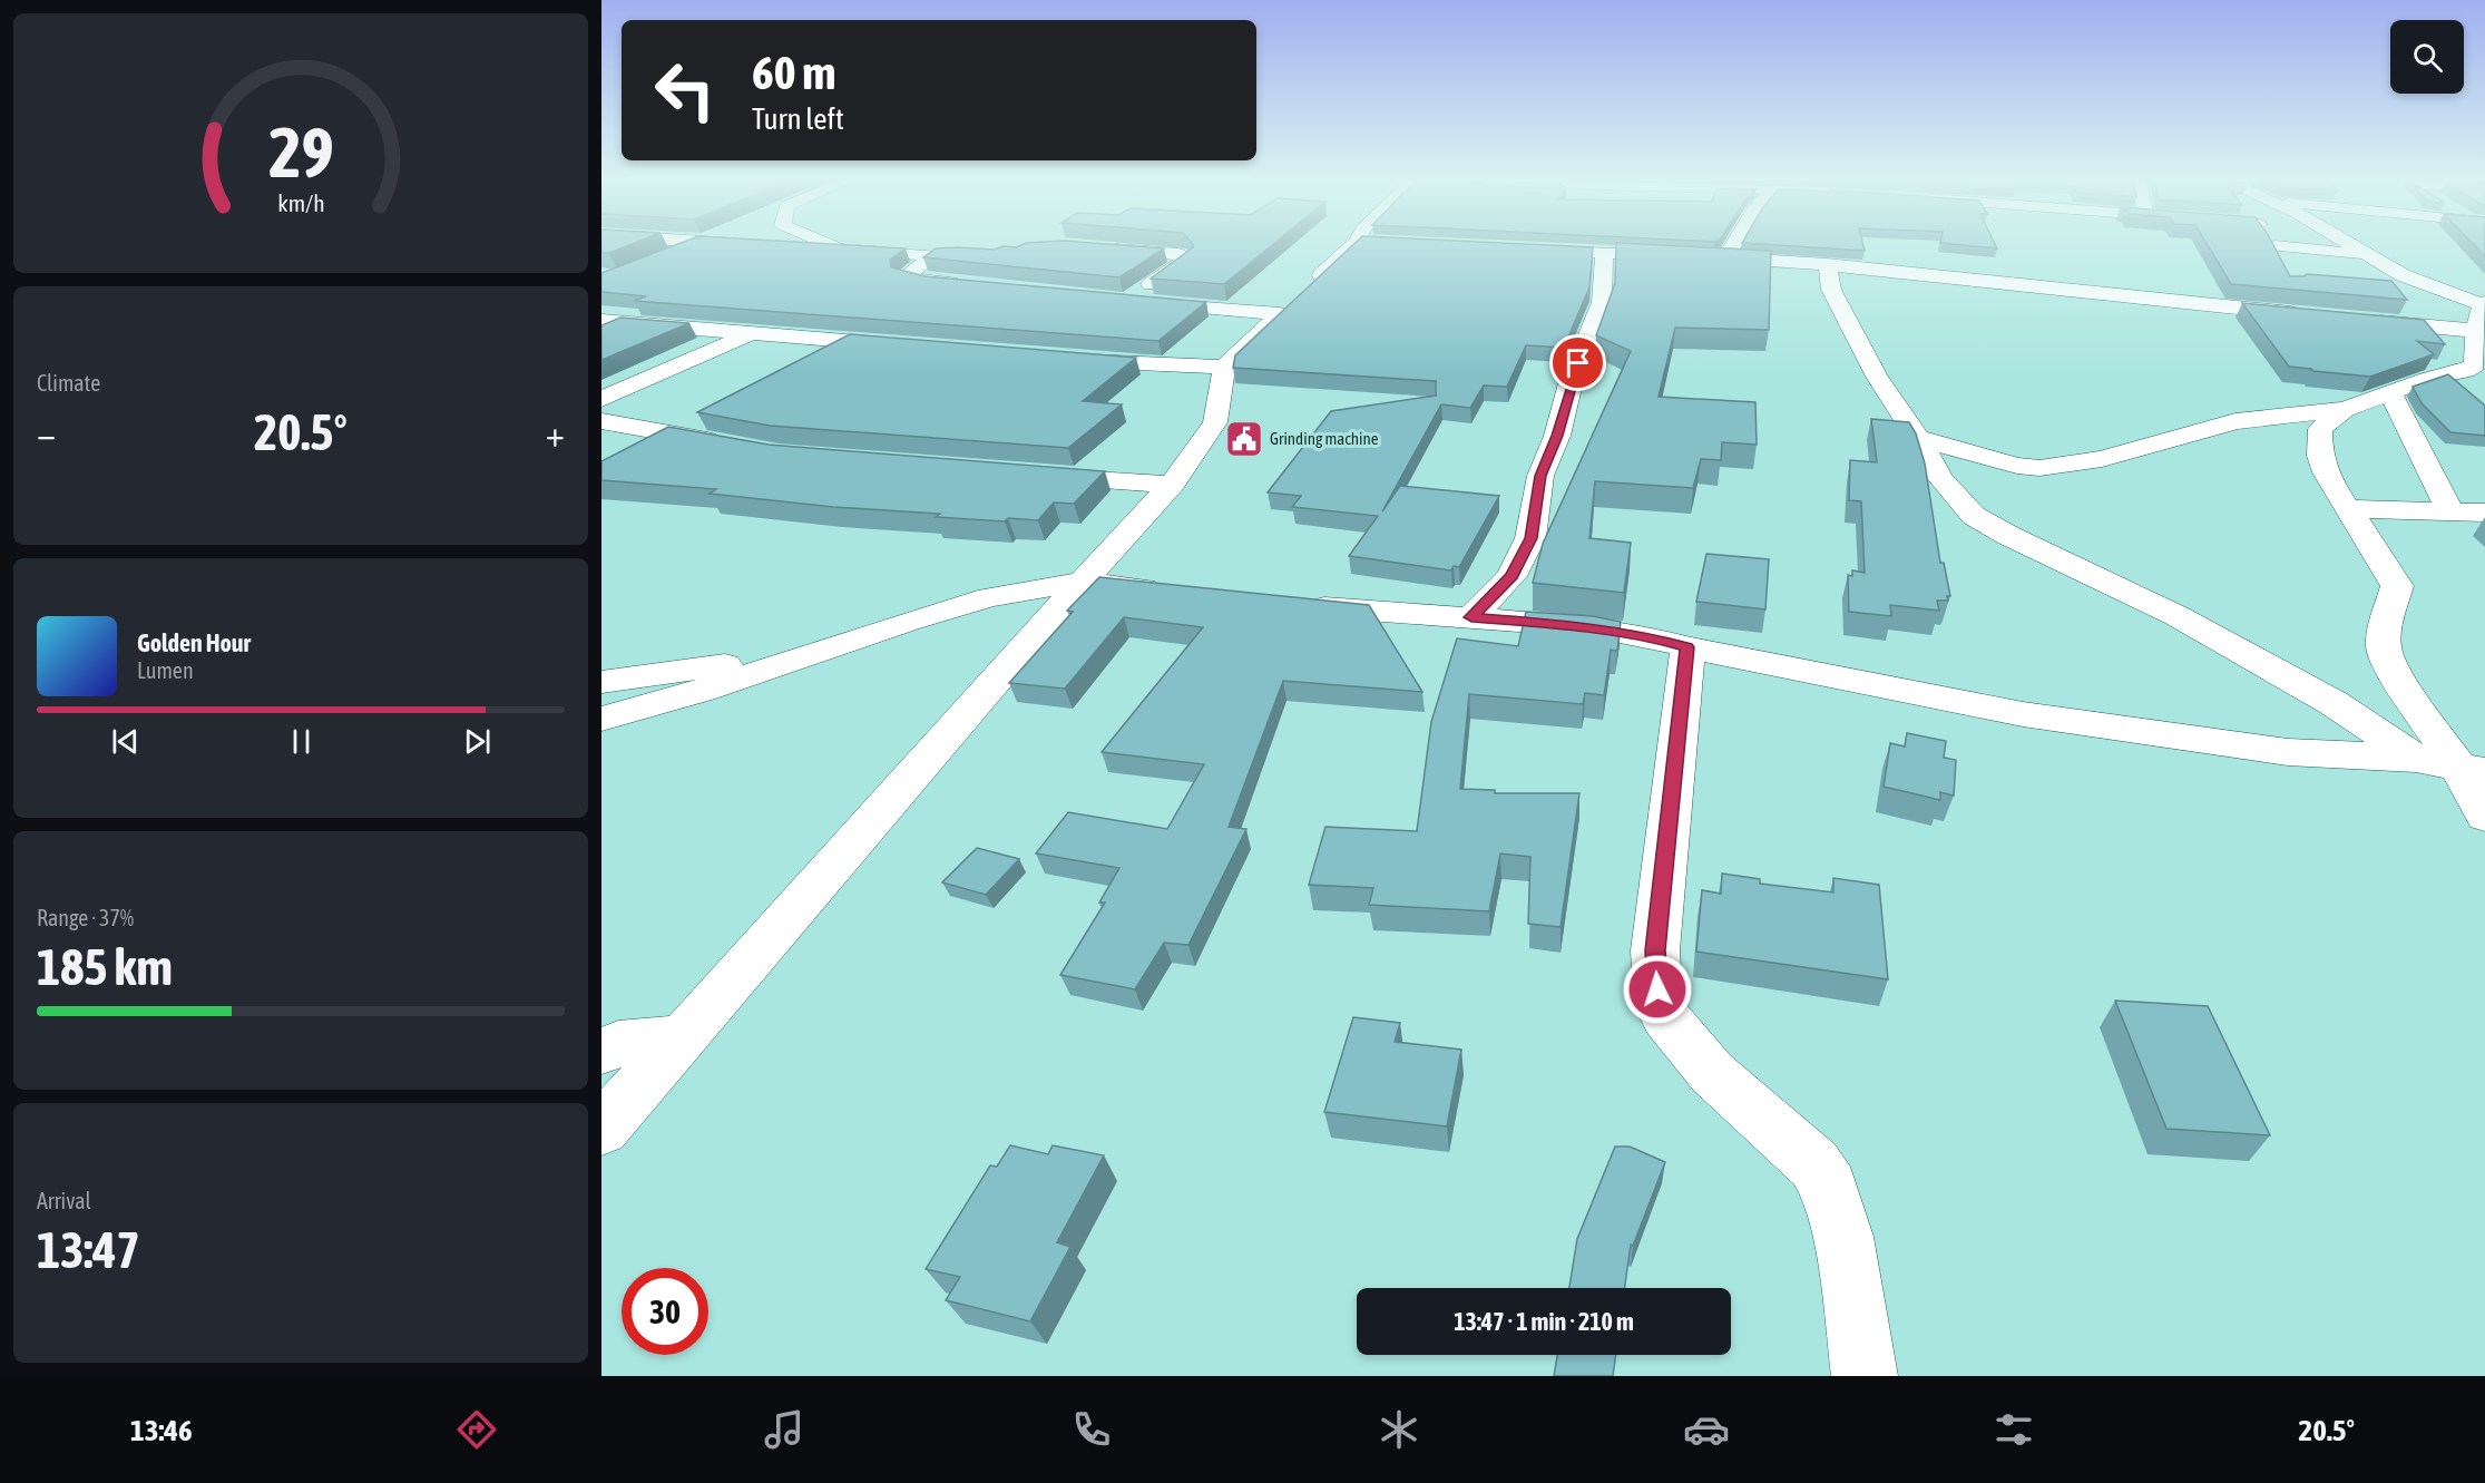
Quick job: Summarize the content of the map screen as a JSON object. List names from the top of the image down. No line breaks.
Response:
{"places":{"public building":["Grinding machine"]},"page":{"turn":["60 m","Turn left"],"tile":["Climate",["Range · 37%","185 km"],["Arrival","13:47"]],"heat":["−","20.5°","+"],"song":["Golden Hour","Lumen"],"limit":"30","trip":"13:47 · 1 min · 210 m","tabs":["13:46","20.5°"],"gauge":["29","km/h"]}}
